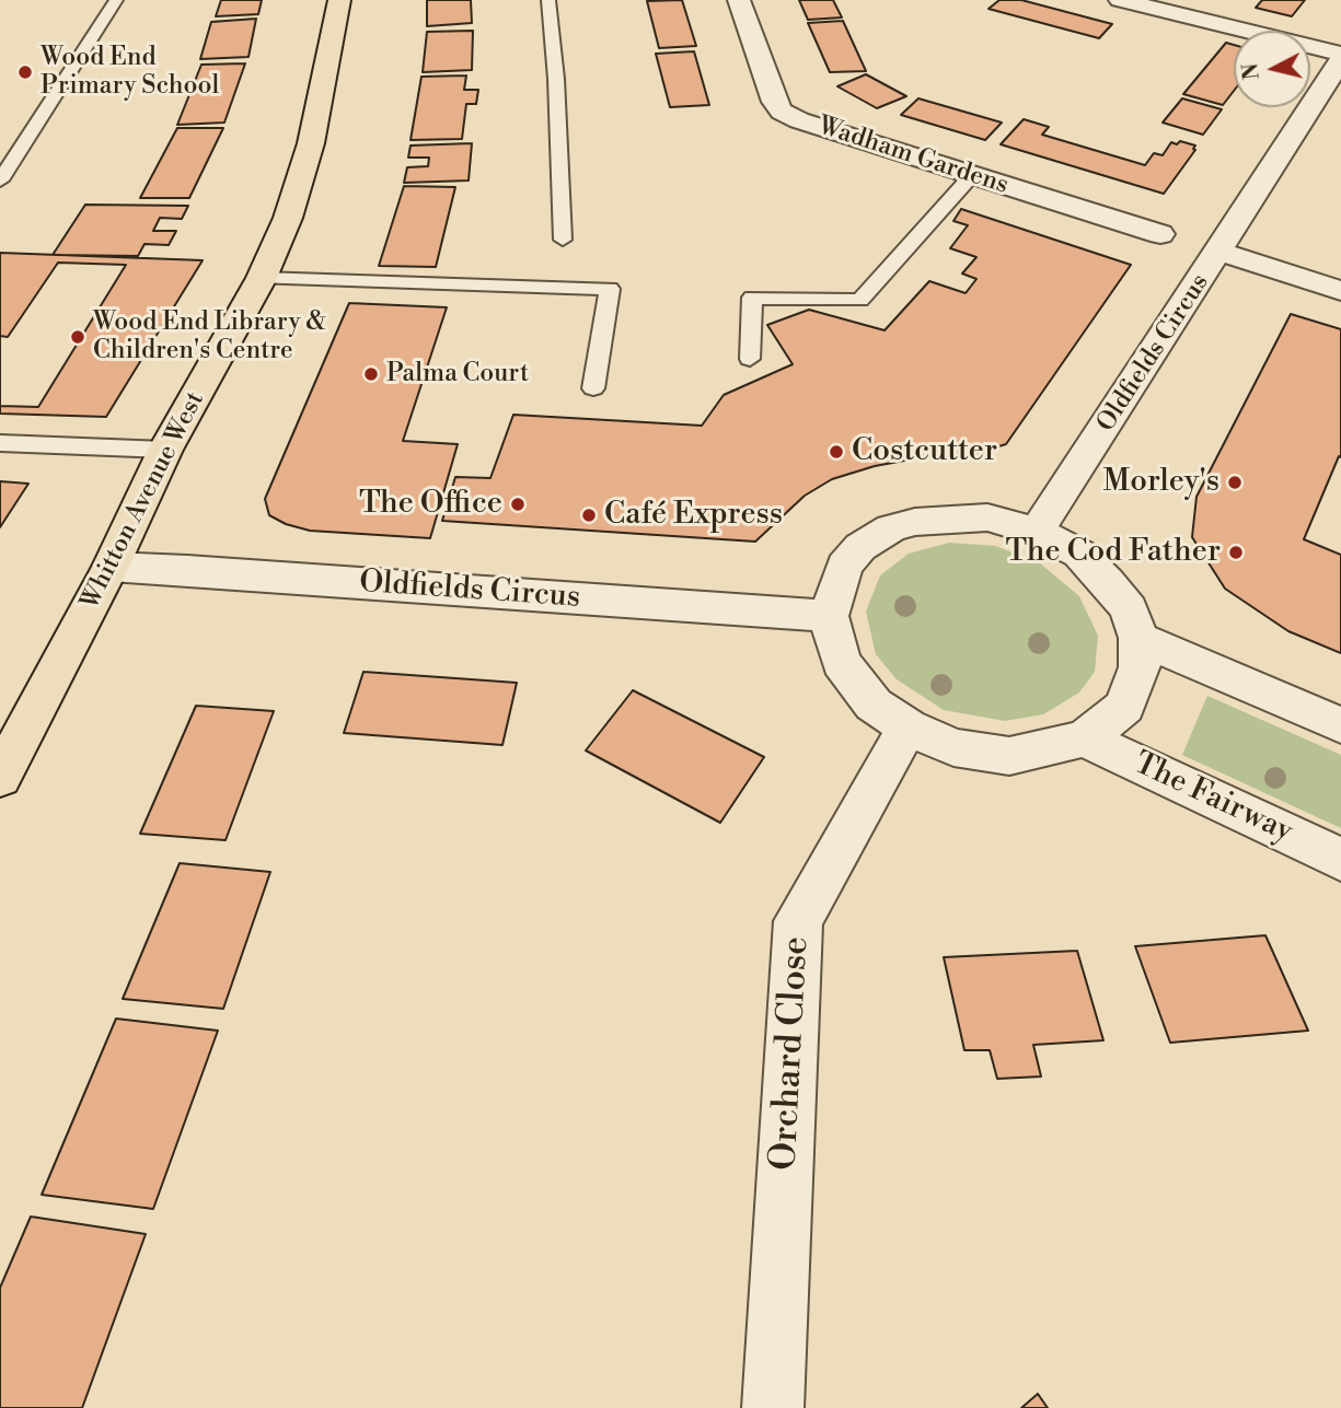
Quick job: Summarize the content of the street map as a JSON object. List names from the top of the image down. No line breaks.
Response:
{"streets":{"main road":["Whitton Avenue West"],"street":["Wadham Gardens","Oldfields Circus","The Fairway","Orchard Close"]},"crossings":[["Oldfields Circus","Whitton Avenue West"]],"places":["Wood End Primary School","Wood End Library & Children's Centre","Palma Court","Costcutter","Morley's","The Office","Café Express","The Cod Father"],"north":"left"}
